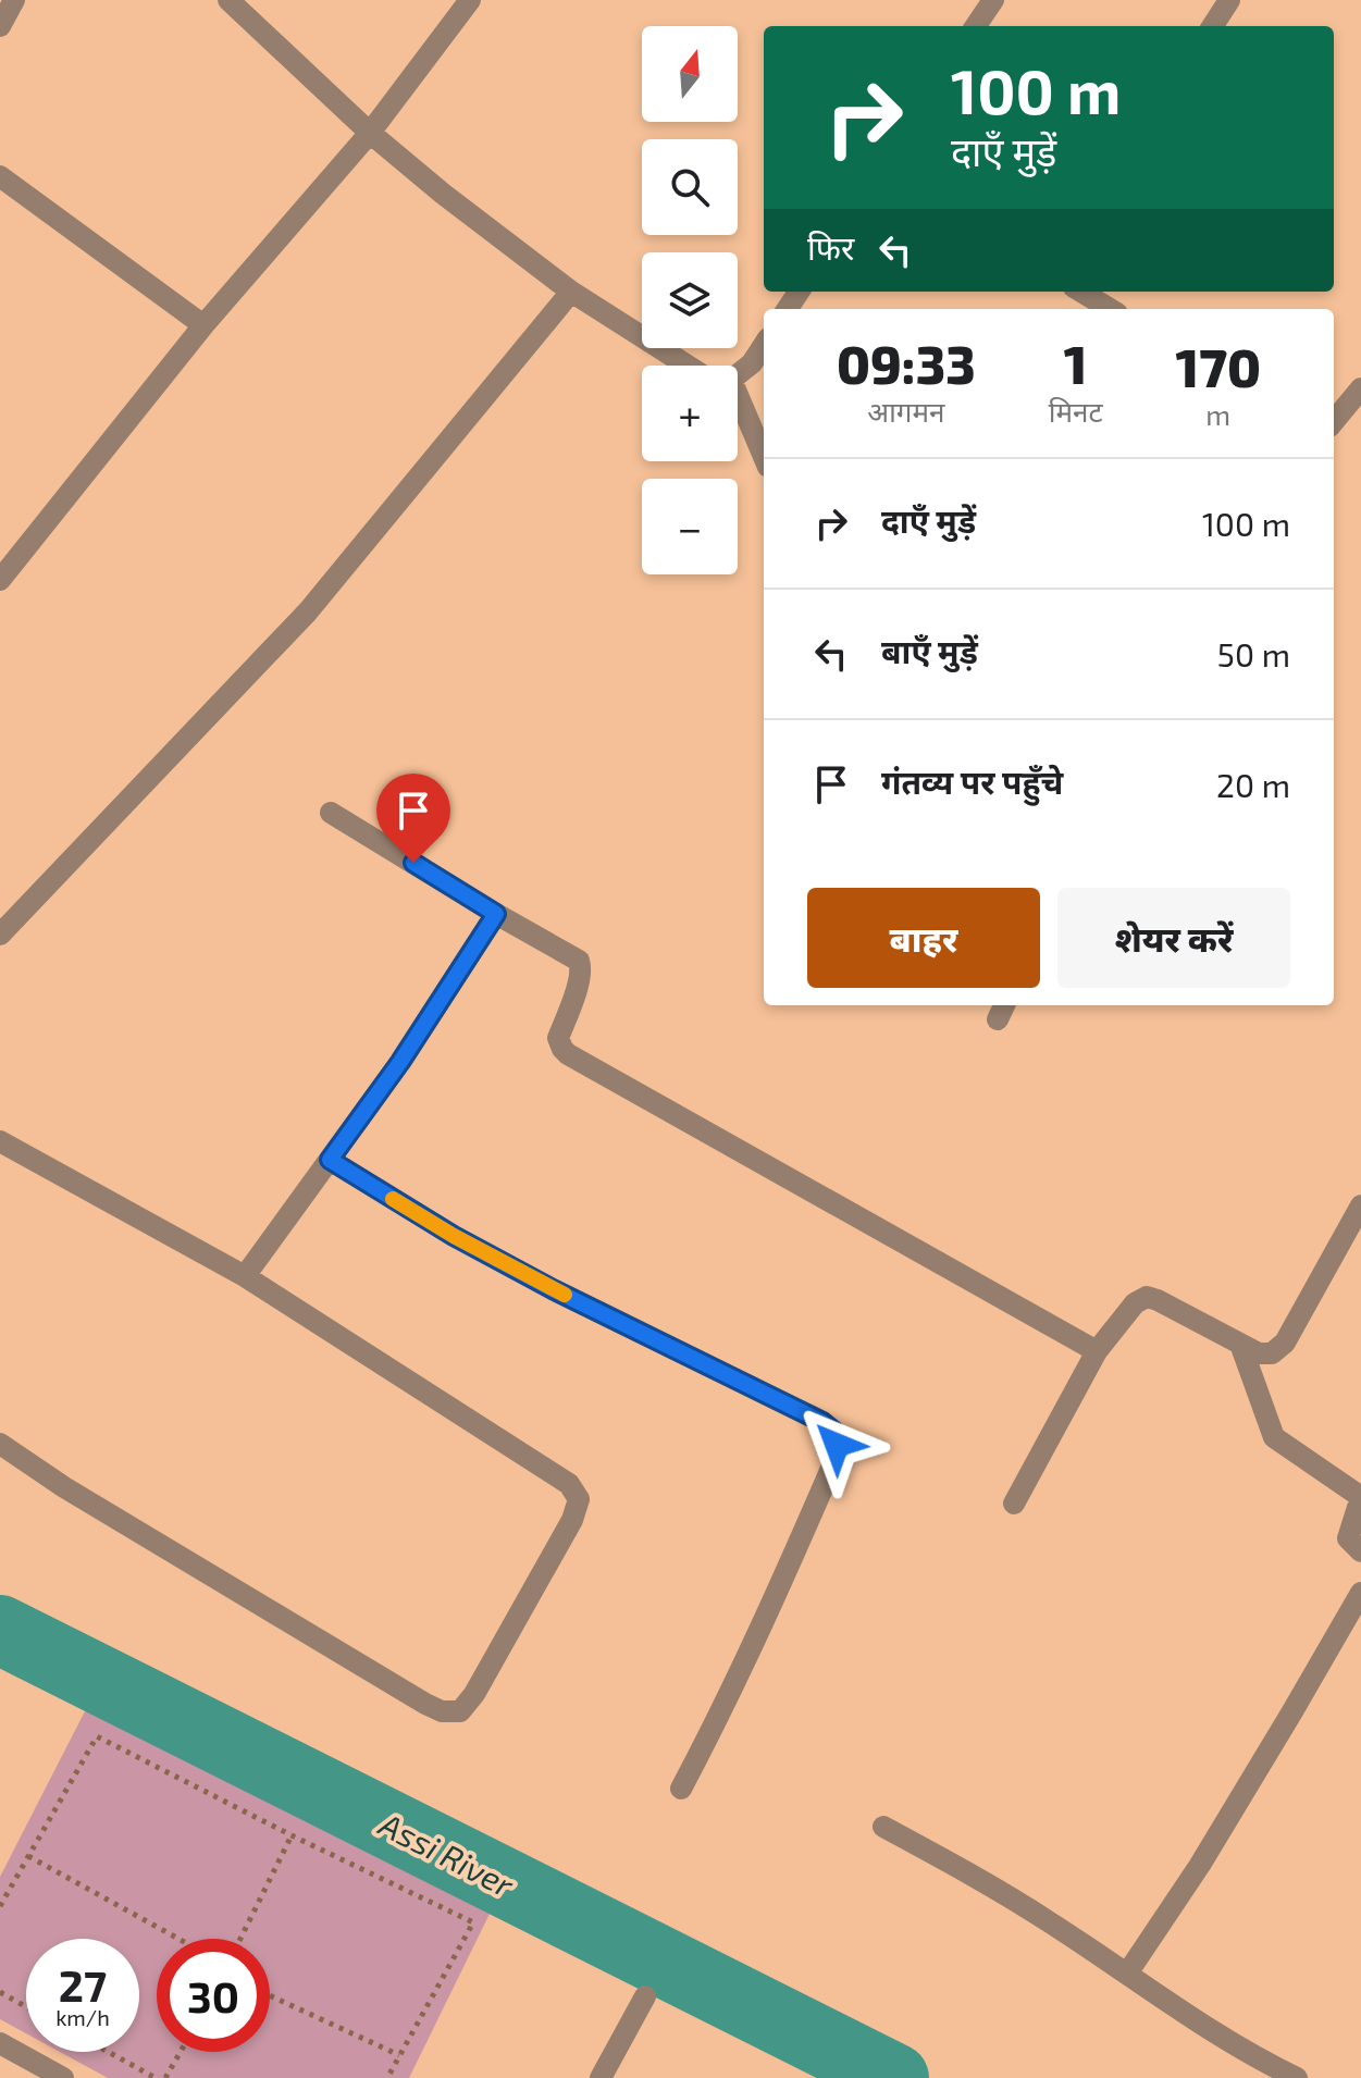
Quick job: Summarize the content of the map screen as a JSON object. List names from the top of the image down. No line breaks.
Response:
{"water":["Assi River"],"north":"top","page":{"map_buttons":["+","−"],"turn":["100 m","दाएँ मुड़ें"],"then":"फिर","eta":["09:33","आगमन","1","मिनट","170","m"],"list":[{"name":"दाएँ मुड़ें","value":"100 m"},{"name":"बाएँ मुड़ें","value":"50 m"},{"name":"गंतव्य पर पहुँचे","value":"20 m"}],"buttons":["बाहर","शेयर करें"],"speed":"27 km/h","limit":"30"}}
